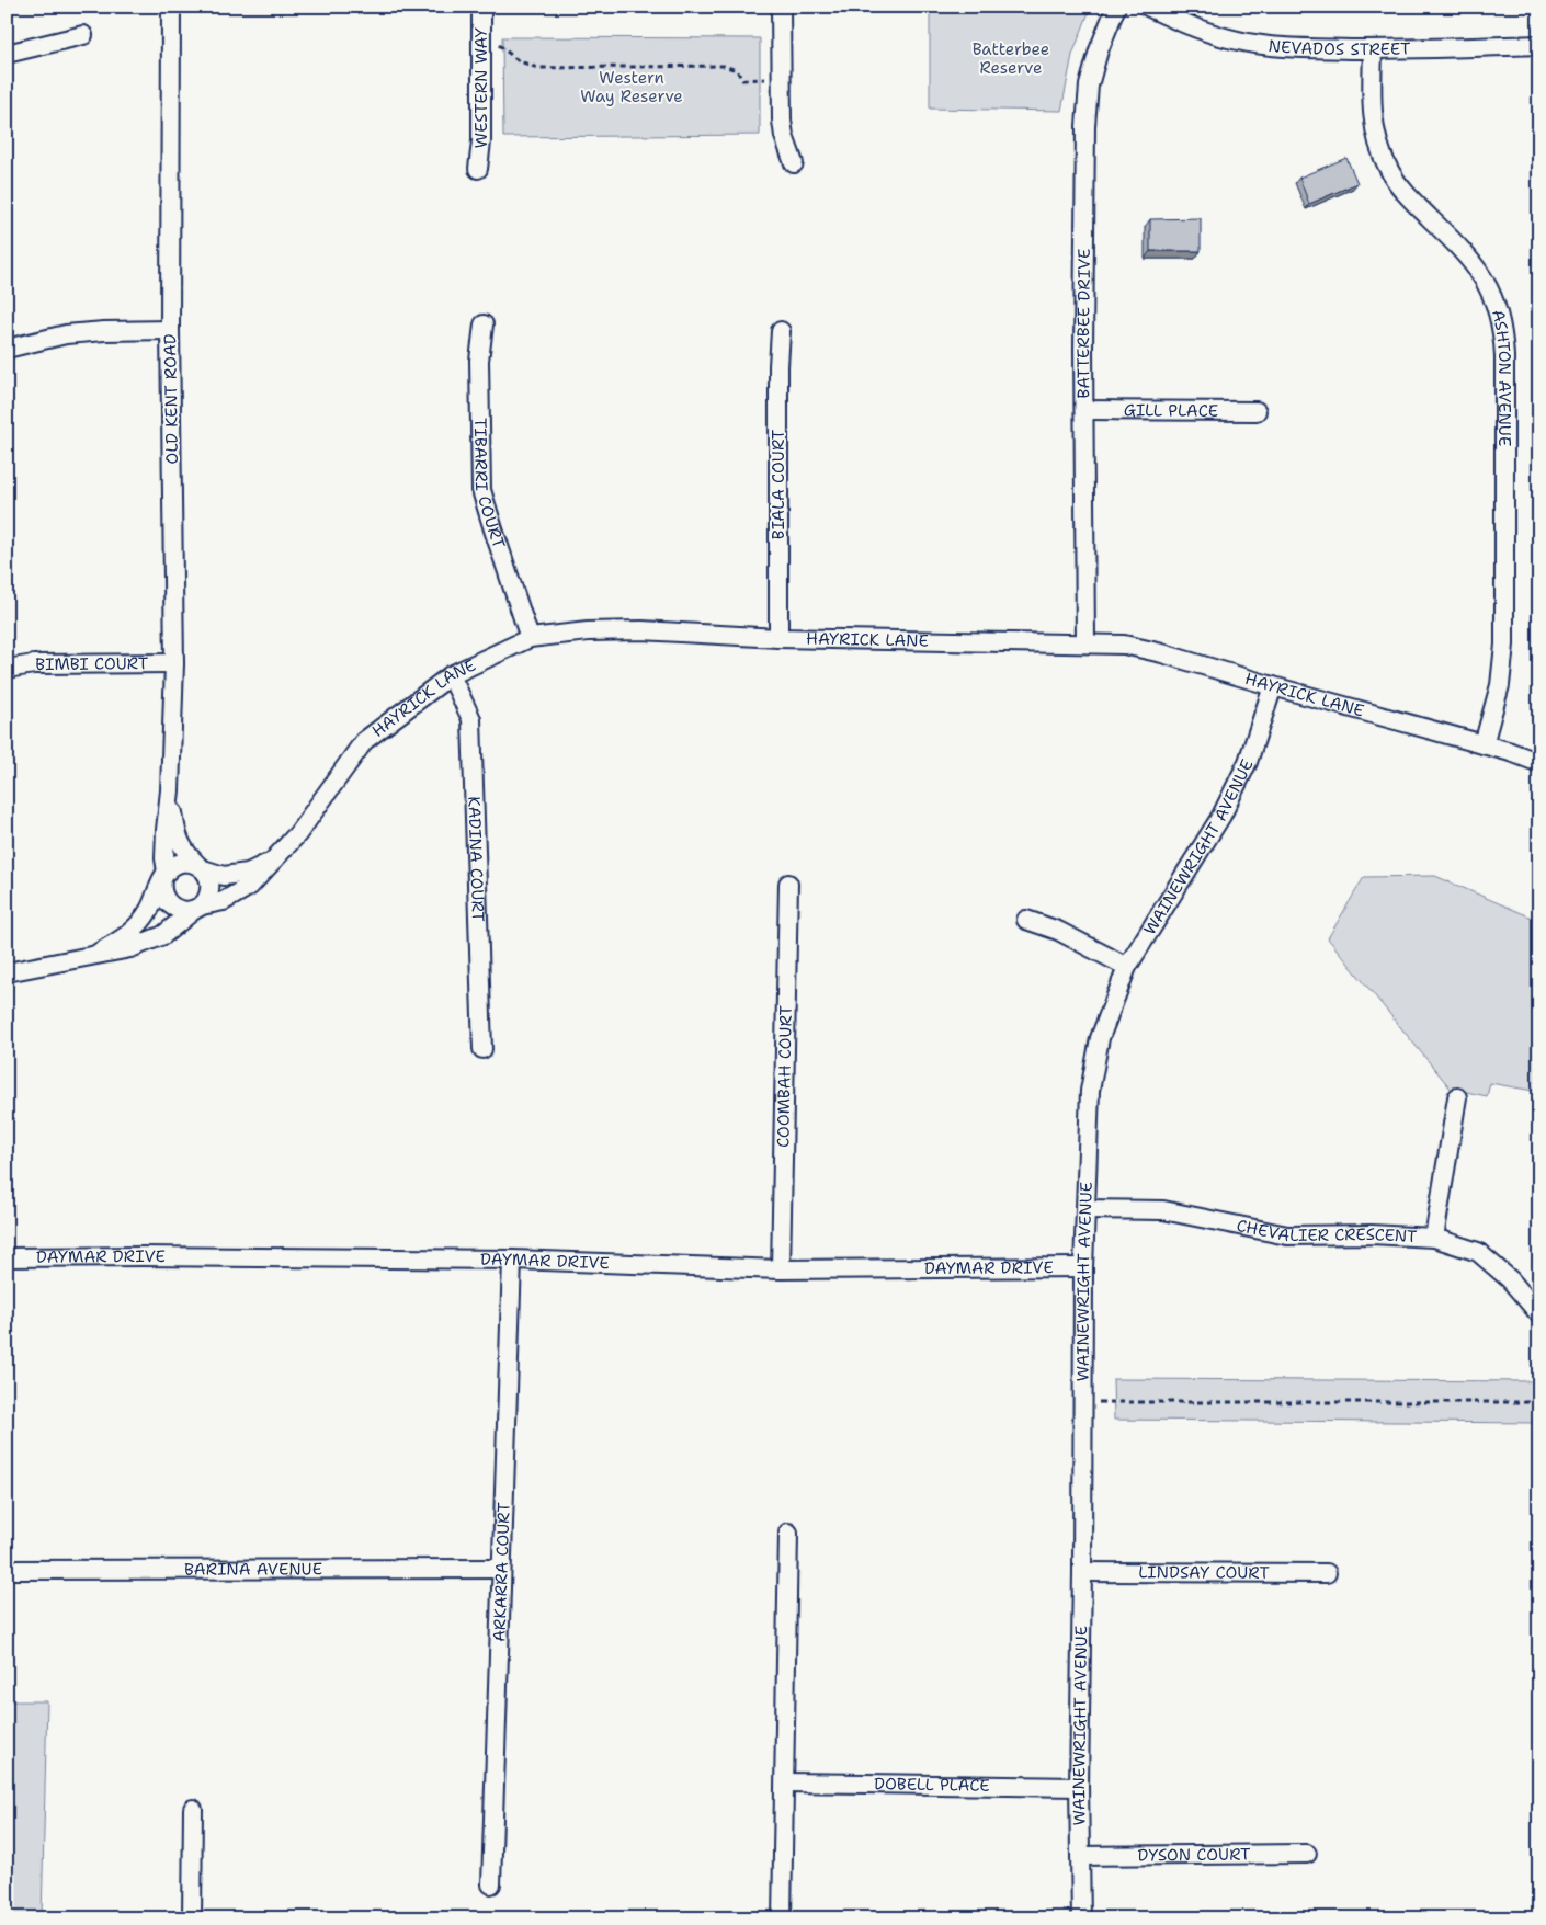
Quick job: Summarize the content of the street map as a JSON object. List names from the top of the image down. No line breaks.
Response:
{"streets":{"street":["NEVADOS STREET","WESTERN WAY","BATTERBEE DRIVE","ASHTON AVENUE","OLD KENT ROAD","GILL PLACE","TIBARRI COURT","BIALA COURT","HAYRICK LANE","BIMBI COURT","WAINEWRIGHT AVENUE","KADINA COURT","COOMBAH COURT","CHEVALIER CRESCENT","DAYMAR DRIVE","BARINA AVENUE","ARKARRA COURT","LINDSAY COURT","DOBELL PLACE","DYSON COURT"]},"crossings":[["NEVADOS STREET","ASHTON AVENUE"],["BATTERBEE DRIVE","GILL PLACE"],["BATTERBEE DRIVE","HAYRICK LANE"],["ASHTON AVENUE","HAYRICK LANE"],["OLD KENT ROAD","HAYRICK LANE"],["OLD KENT ROAD","BIMBI COURT"],["TIBARRI COURT","HAYRICK LANE"],["BIALA COURT","HAYRICK LANE"],["HAYRICK LANE","WAINEWRIGHT AVENUE"],["HAYRICK LANE","KADINA COURT"],["WAINEWRIGHT AVENUE","CHEVALIER CRESCENT"],["WAINEWRIGHT AVENUE","DAYMAR DRIVE"],["WAINEWRIGHT AVENUE","LINDSAY COURT"],["WAINEWRIGHT AVENUE","DOBELL PLACE"],["WAINEWRIGHT AVENUE","DYSON COURT"],["COOMBAH COURT","DAYMAR DRIVE"],["DAYMAR DRIVE","ARKARRA COURT"],["BARINA AVENUE","ARKARRA COURT"]],"parks":["Batterbee Reserve","Western Way Reserve"]}
